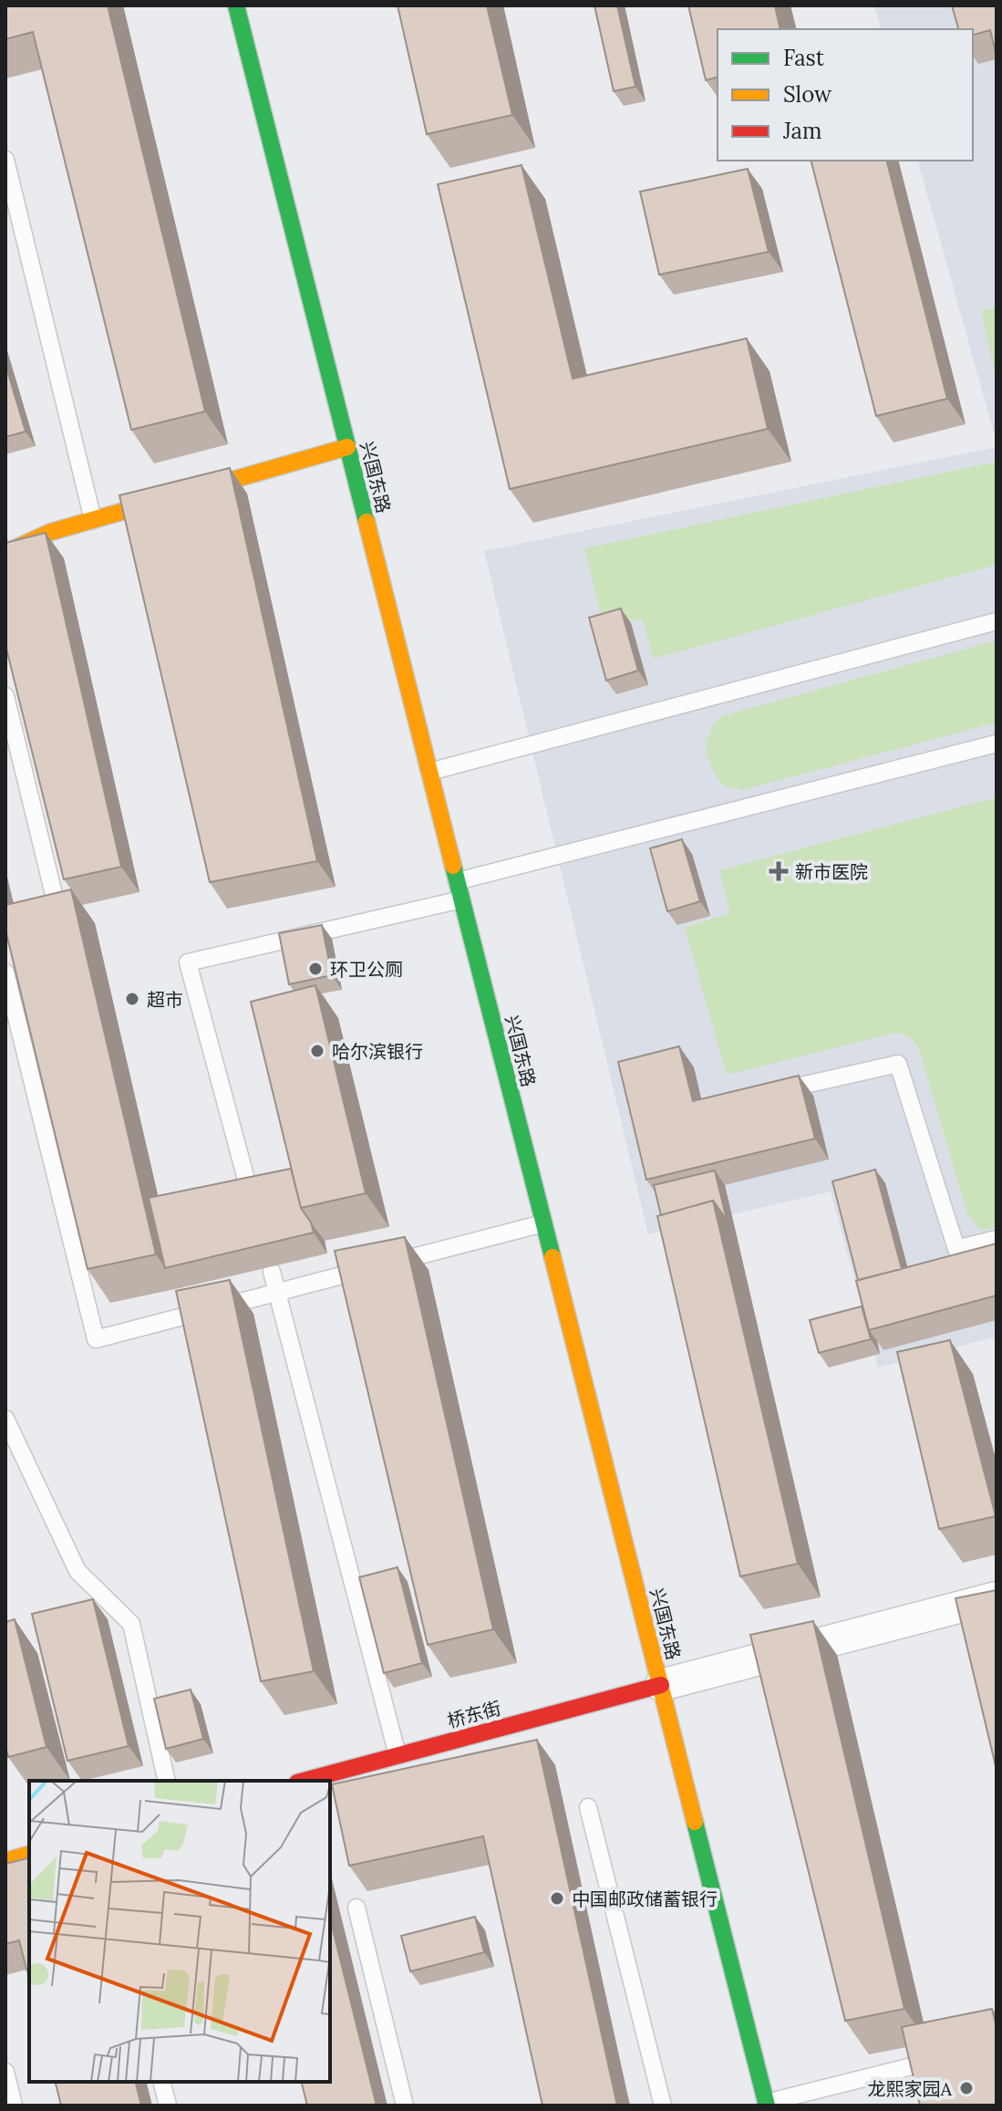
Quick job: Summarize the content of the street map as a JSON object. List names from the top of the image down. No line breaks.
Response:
{"streets":{"main road":["兴国东路","桥东街"]},"crossings":[["兴国东路","桥东街"]],"places":{"health":["新市医院"],"other":["环卫公厕","超市","哈尔滨银行","中国邮政储蓄银行","龙熙家园A"]},"legend":["Fast","Slow","Jam"]}
